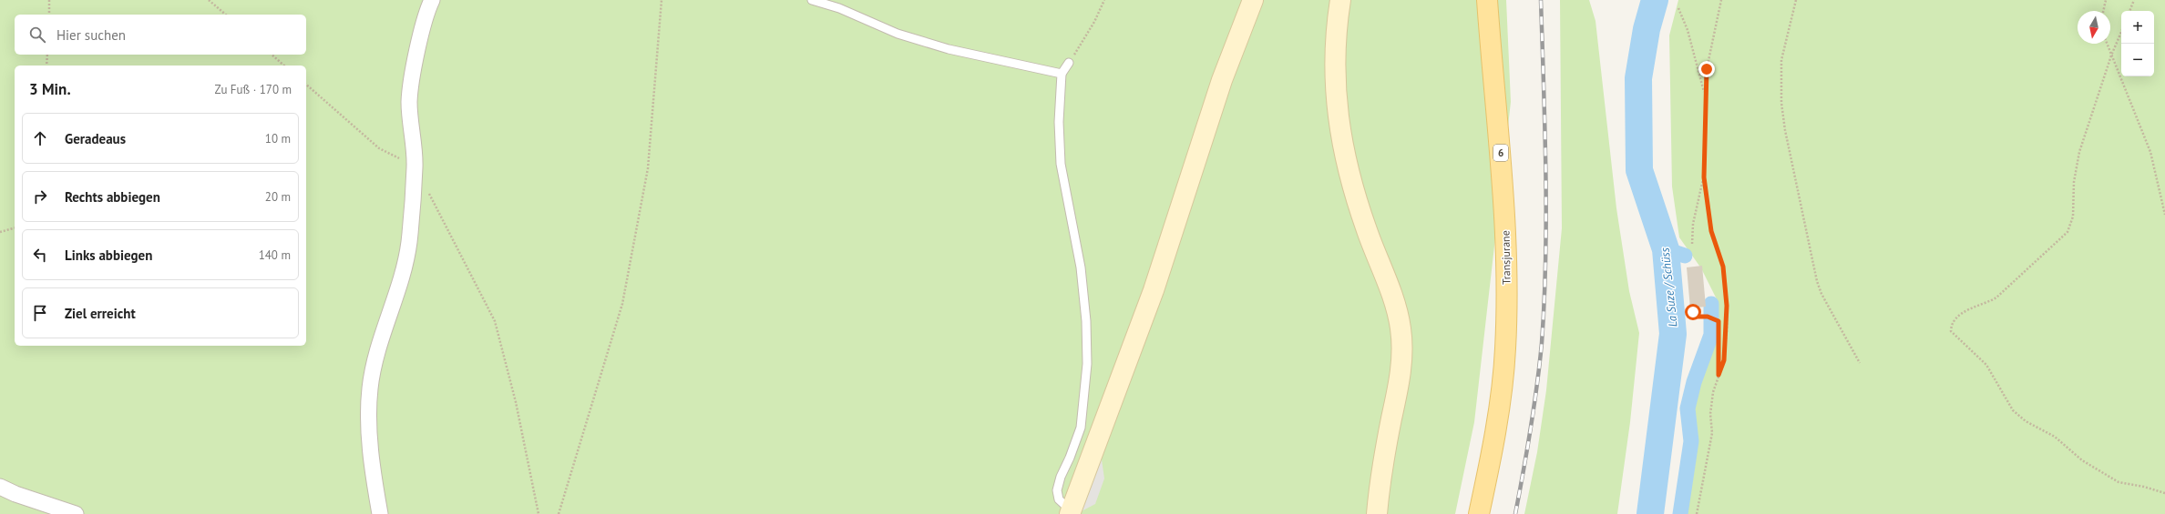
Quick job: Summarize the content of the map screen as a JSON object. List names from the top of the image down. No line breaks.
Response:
{"streets":{"main road":["6","Transjurane"]},"water":["La Suze / Schüss"],"north":"bottom","page":{"map_buttons":["+","−"],"search":"Hier suchen","heading":["3 Min.","Zu Fuß · 170 m"],"list":[["Geradeaus","10 m"],["Rechts abbiegen","20 m"],["Links abbiegen","140 m"],"Ziel erreicht"]}}
